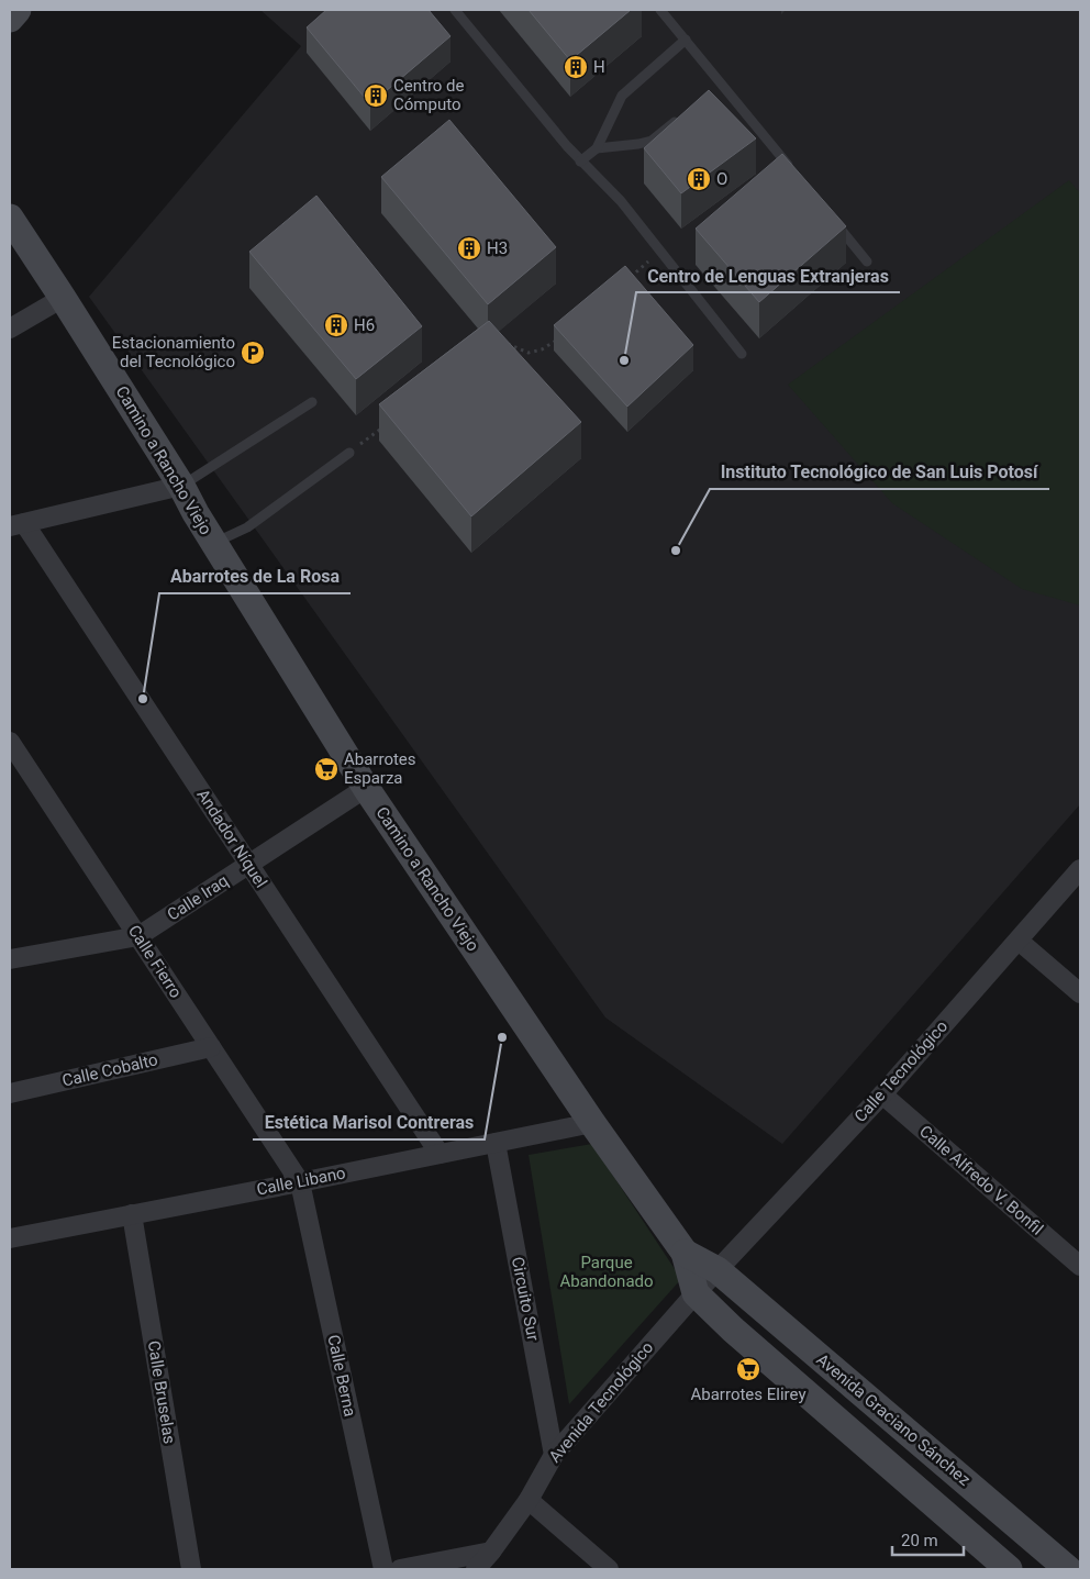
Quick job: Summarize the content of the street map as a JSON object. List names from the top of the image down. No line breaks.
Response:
{"streets":{"street":["Camino a Rancho Viejo","Andador Níquel","Calle Iraq","Calle Fierro","Calle Cobalto","Calle Tecnológico","Calle Alfredo V. Bonfil","Calle Libano","Circuito Sur","Calle Berna","Calle Bruselas","Avenida Tecnológico","Avenida Graciano Sánchez"]},"crossings":[["Camino a Rancho Viejo","Calle Iraq"],["Camino a Rancho Viejo","Calle Tecnológico"],["Camino a Rancho Viejo","Calle Libano"],["Camino a Rancho Viejo","Avenida Tecnológico"],["Camino a Rancho Viejo","Avenida Graciano Sánchez"],["Andador Níquel","Calle Iraq"],["Andador Níquel","Calle Libano"],["Calle Iraq","Calle Fierro"],["Calle Fierro","Calle Cobalto"],["Calle Fierro","Calle Libano"],["Calle Fierro","Calle Berna"],["Calle Tecnológico","Calle Alfredo V. Bonfil"],["Calle Tecnológico","Avenida Tecnológico"],["Calle Tecnológico","Avenida Graciano Sánchez"],["Calle Libano","Circuito Sur"],["Calle Libano","Calle Berna"],["Calle Libano","Calle Bruselas"],["Circuito Sur","Avenida Tecnológico"],["Avenida Tecnológico","Avenida Graciano Sánchez"]],"parks":["Parque Abandonado"],"places":{"building":["H","Centro de Cómputo","O","H3","H6"],"parking":["Estacionamiento del Tecnológico"],"other":["Centro de Lenguas Extranjeras","Instituto Tecnológico de San Luis Potosí","Abarrotes de La Rosa","Estética Marisol Contreras"],"supermarket":["Abarrotes Esparza","Abarrotes Elirey"]},"scale_bar":"20 m"}
